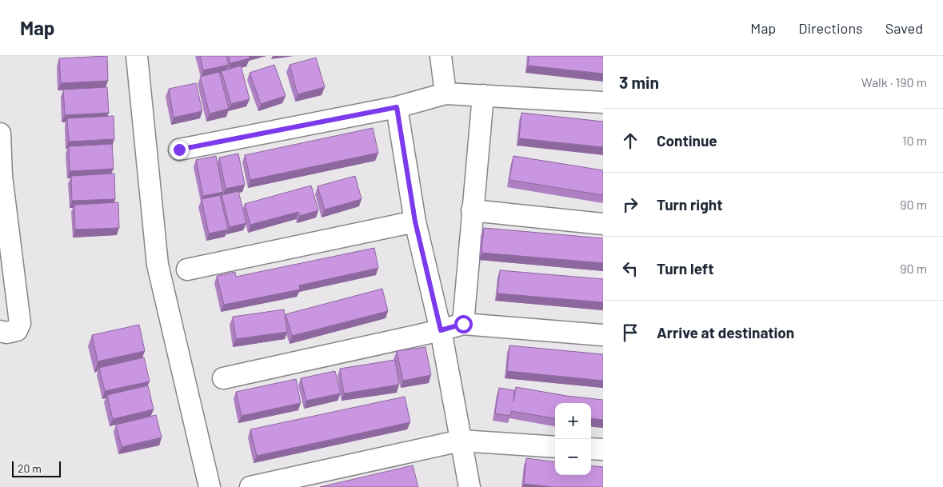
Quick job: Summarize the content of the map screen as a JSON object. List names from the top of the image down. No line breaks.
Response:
{"scale_bar":"20 m","page":{"header":"Map","nav":["Map","Directions","Saved"],"heading":["3 min","Walk · 190 m"],"list":[["Continue","10 m"],["Turn right","90 m"],["Turn left","90 m"],"Arrive at destination"],"map_buttons":["+","−"],"scale":"20 m"}}
